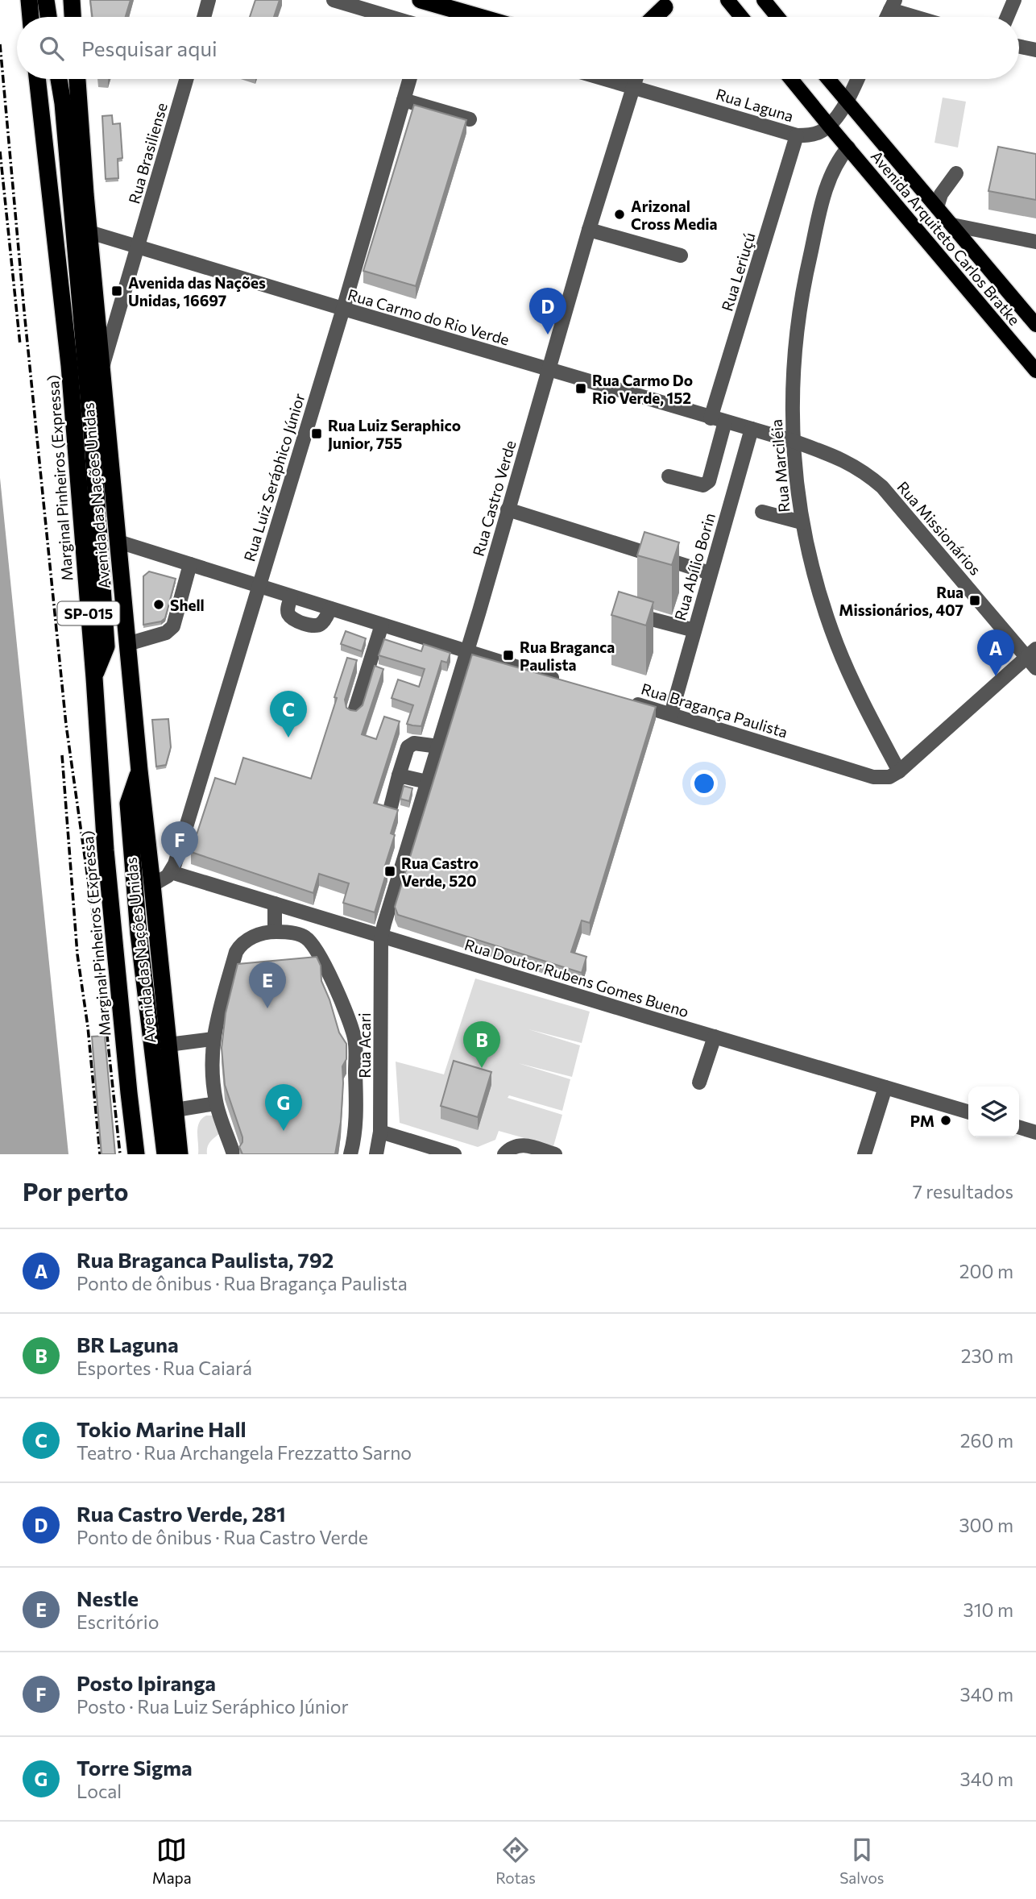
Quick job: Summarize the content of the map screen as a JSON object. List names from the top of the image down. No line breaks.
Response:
{"streets":{"highway":["Marginal Pinheiros (Expressa)","Avenida das Nações Unidas","SP-015"],"main road":["Avenida Arquiteto Carlos Bratke"],"street":["Rua Laguna","Rua Brasiliense","Rua Leriuçú","Rua Carmo do Rio Verde","Rua Marciléia","Rua Luiz Seráphico Júnior","Rua Castro Verde","Rua Missionários","Rua Abílio Borin","Rua Bragança Paulista","Rua Doutor Rubens Gomes Bueno","Rua Acari"]},"crossings":[["Rua Laguna","Avenida Arquiteto Carlos Bratke"],["Rua Laguna","Rua Leriuçú"],["Rua Laguna","Rua Castro Verde"],["Rua Brasiliense","Rua Carmo do Rio Verde"],["Rua Brasiliense","Avenida das Nações Unidas"],["Avenida Arquiteto Carlos Bratke","Rua Marciléia"],["Rua Leriuçú","Rua Carmo do Rio Verde"],["Rua Carmo do Rio Verde","Rua Marciléia"],["Rua Carmo do Rio Verde","Rua Luiz Seráphico Júnior"],["Rua Carmo do Rio Verde","Avenida das Nações Unidas"],["Rua Carmo do Rio Verde","Rua Castro Verde"],["Rua Carmo do Rio Verde","Rua Missionários"],["Rua Carmo do Rio Verde","Rua Abílio Borin"],["Rua Marciléia","Rua Missionários"],["Rua Marciléia","Rua Bragança Paulista"],["Rua Luiz Seráphico Júnior","Rua Doutor Rubens Gomes Bueno"],["Rua Castro Verde","Rua Doutor Rubens Gomes Bueno"],["Rua Castro Verde","Rua Acari"],["Rua Abílio Borin","Rua Bragança Paulista"],["Rua Doutor Rubens Gomes Bueno","Rua Acari"]],"places":{"other":["Arizonal Cross Media","Shell","PM"],"transit":["Avenida das Nações Unidas, 16697","Rua Carmo Do Rio Verde, 152","Rua Luiz Seraphico Junior, 755","Rua Missionários, 407","Rua Braganca Paulista","Rua Castro Verde, 520"]},"page":{"search":"Pesquisar aqui","pins":["D","A","C","F","E","B","G"],"heading":["Por perto","7 resultados"],"list":[{"mark":"A","name":"Rua Braganca Paulista, 792","note":"Ponto de ônibus · Rua Bragança Paulista","value":"200 m"},{"mark":"B","name":"BR Laguna","note":"Esportes · Rua Caiará","value":"230 m"},{"mark":"C","name":"Tokio Marine Hall","note":"Teatro · Rua Archangela Frezzatto Sarno","value":"260 m"},{"mark":"D","name":"Rua Castro Verde, 281","note":"Ponto de ônibus · Rua Castro Verde","value":"300 m"},{"mark":"E","name":"Nestle","note":"Escritório","value":"310 m"},{"mark":"F","name":"Posto Ipiranga","note":"Posto · Rua Luiz Seráphico Júnior","value":"340 m"},{"mark":"G","name":"Torre Sigma","note":"Local","value":"340 m"}],"nav":["Mapa","Rotas","Salvos"]}}
